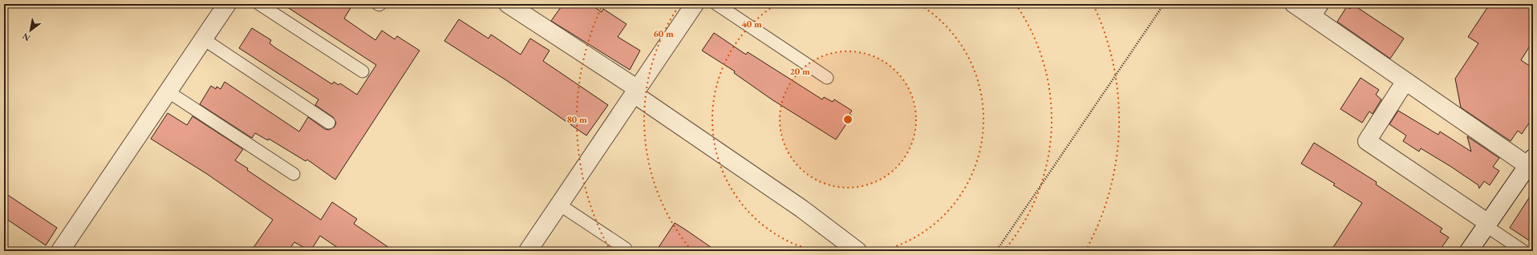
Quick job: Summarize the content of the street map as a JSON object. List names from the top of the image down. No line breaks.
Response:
{"north":"bottom left","rings":["40 m","60 m","20 m","80 m"]}
